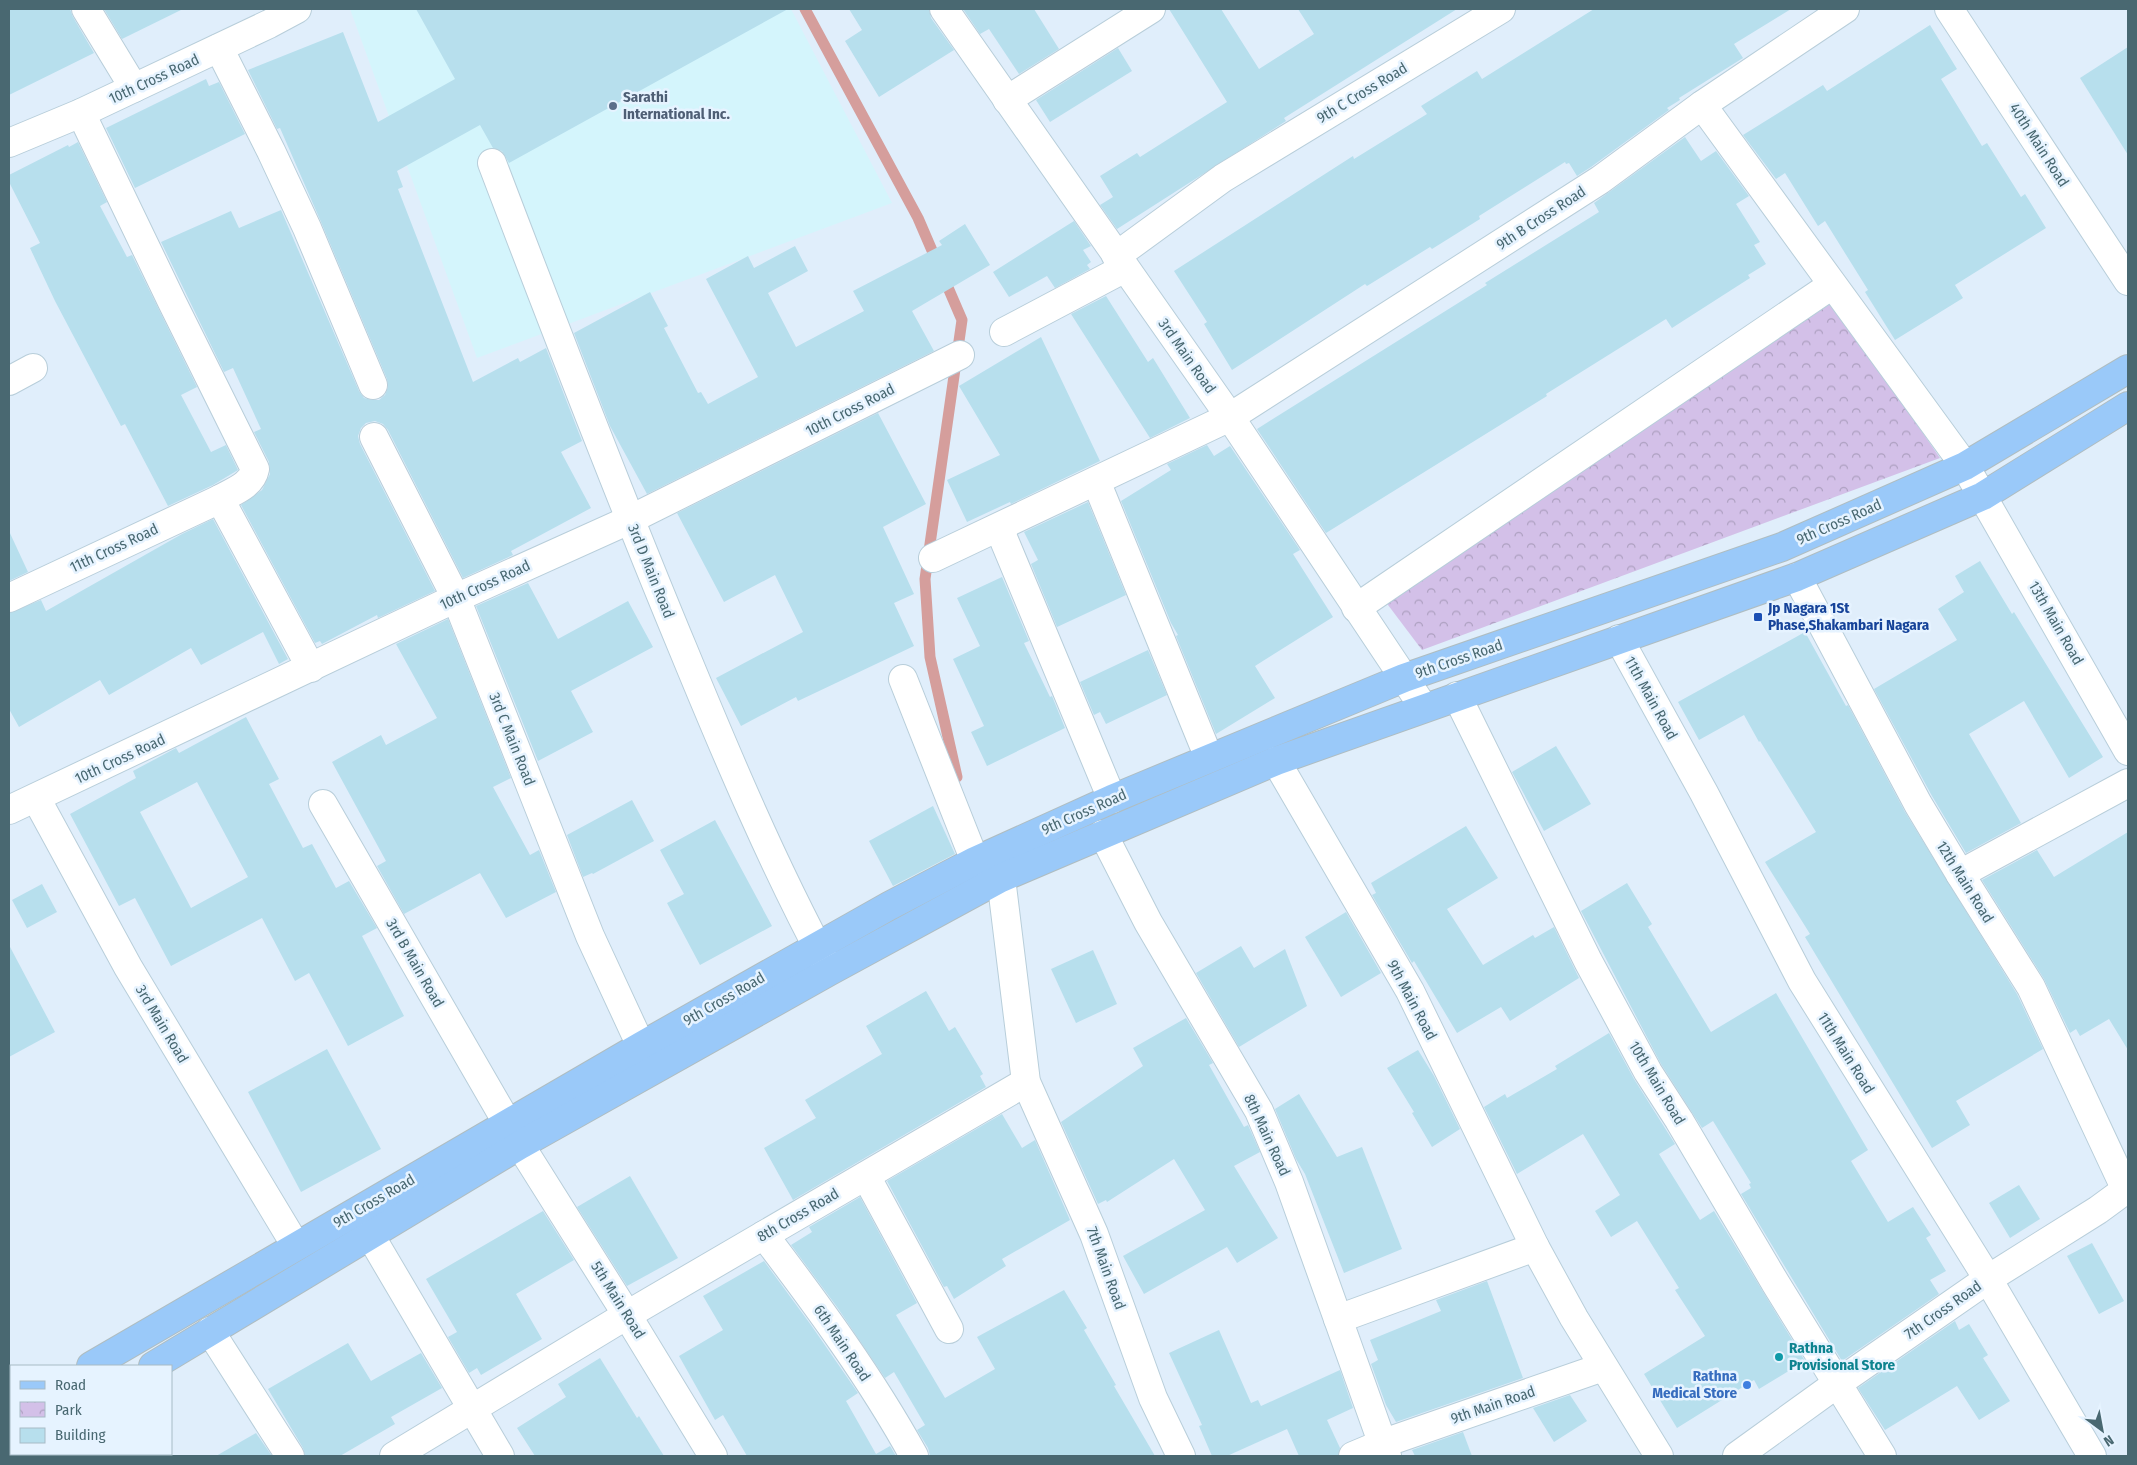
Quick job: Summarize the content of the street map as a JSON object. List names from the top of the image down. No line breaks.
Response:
{"streets":{"main road":["9th Cross Road"],"street":["10th Cross Road","9th C Cross Road","40th Main Road","9th B Cross Road","3rd Main Road","11th Cross Road","3rd D Main Road","13th Main Road","11th Main Road","3rd C Main Road","12th Main Road","3rd B Main Road","9th Main Road","10th Main Road","8th Main Road","8th Cross Road","7th Main Road","5th Main Road","7th Cross Road","6th Main Road"]},"crossings":[["10th Cross Road","3rd Main Road"],["10th Cross Road","11th Cross Road"],["10th Cross Road","3rd D Main Road"],["10th Cross Road","3rd C Main Road"],["9th C Cross Road","3rd Main Road"],["9th B Cross Road","3rd Main Road"],["9th B Cross Road","13th Main Road"],["3rd Main Road","9th Cross Road"],["9th Cross Road","3rd D Main Road"],["9th Cross Road","13th Main Road"],["9th Cross Road","11th Main Road"],["9th Cross Road","3rd C Main Road"],["9th Cross Road","12th Main Road"],["9th Cross Road","3rd B Main Road"],["9th Cross Road","9th Main Road"],["9th Cross Road","10th Main Road"],["9th Cross Road","8th Main Road"],["9th Cross Road","5th Main Road"],["11th Main Road","7th Cross Road"],["12th Main Road","7th Cross Road"],["3rd B Main Road","5th Main Road"],["9th Main Road","8th Main Road"],["10th Main Road","7th Cross Road"],["8th Cross Road","7th Main Road"],["8th Cross Road","5th Main Road"],["8th Cross Road","6th Main Road"]],"places":{"other":["Sarathi International Inc.","Rathna Provisional Store","Rathna Medical Store"],"transit":["Jp Nagara 1St Phase,Shakambari Nagara"]},"legend":["Road","Park","Building"],"north":"bottom right"}
